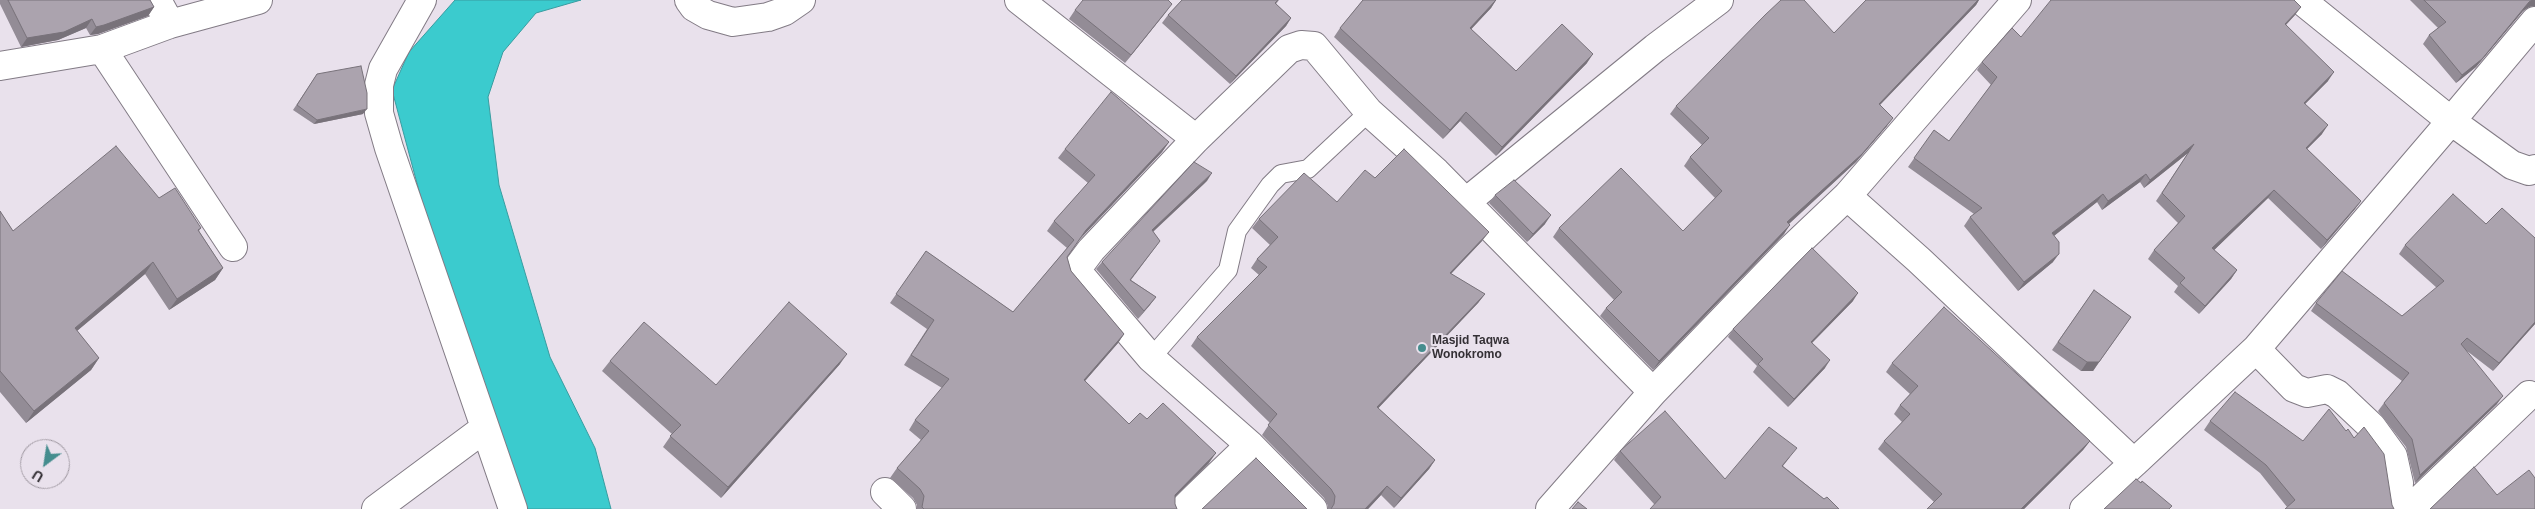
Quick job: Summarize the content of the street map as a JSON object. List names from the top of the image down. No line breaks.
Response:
{"places":["Masjid Taqwa Wonokromo"],"north":"bottom left"}
